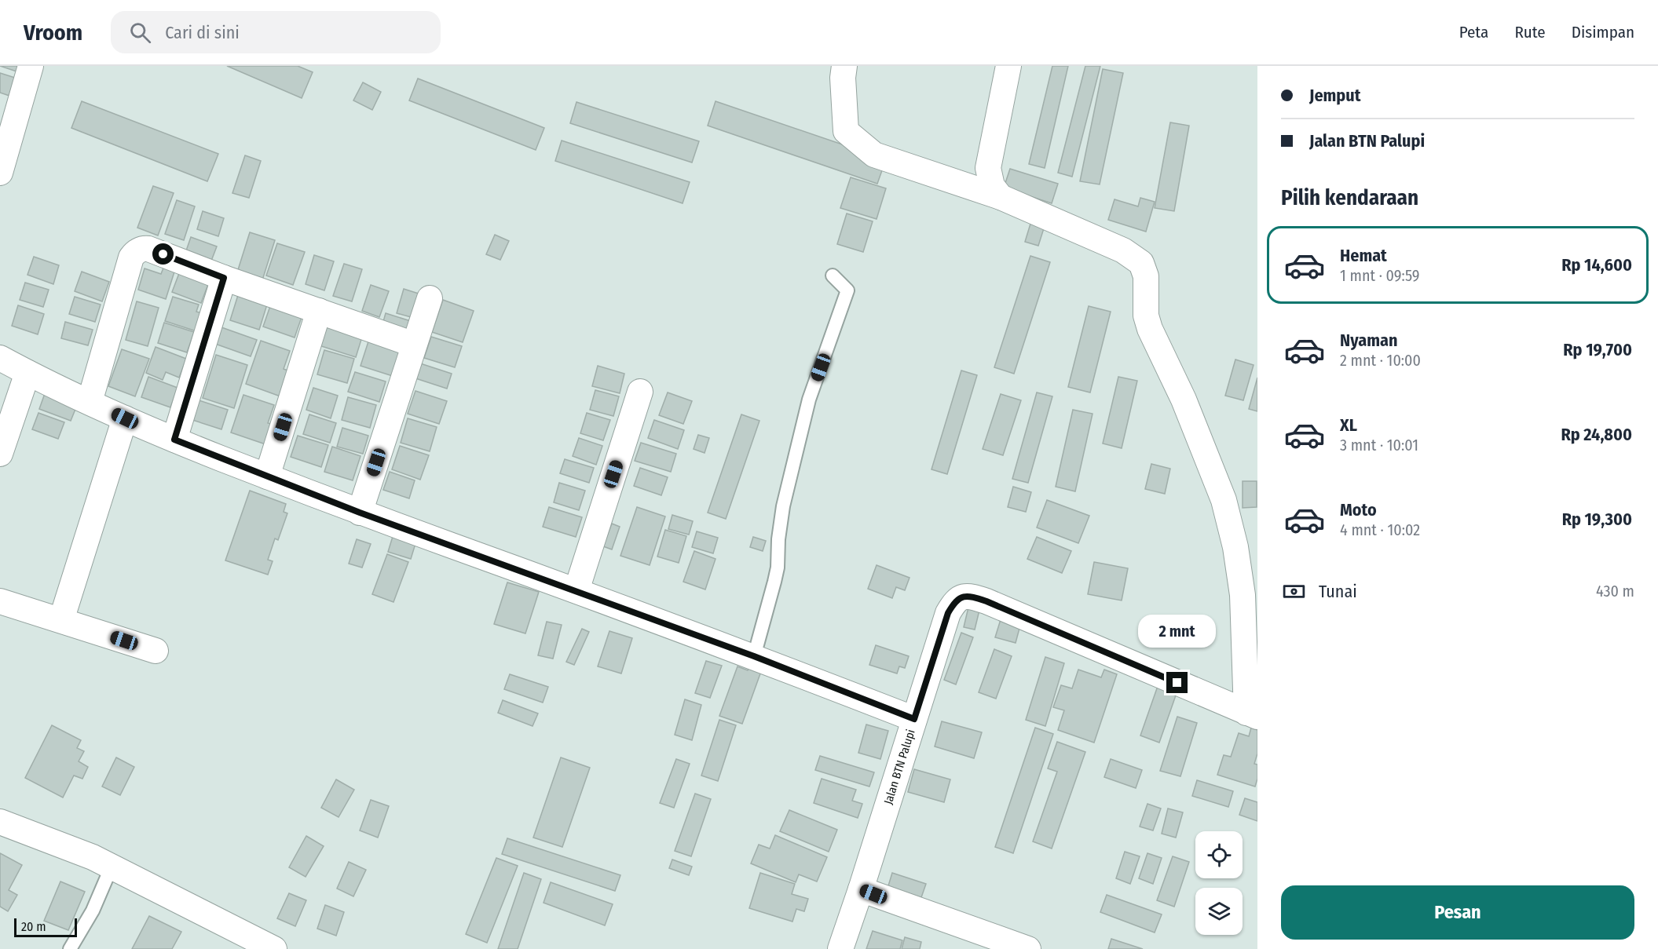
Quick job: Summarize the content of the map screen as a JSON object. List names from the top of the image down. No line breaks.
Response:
{"streets":{"street":["Jalan BTN Palupi"]},"scale_bar":"20 m","page":{"header":"Vroom","search":"Cari di sini","nav":["Peta","Rute","Disimpan"],"banner":["Jemput","Jalan BTN Palupi"],"heading":"Pilih kendaraan","list":[{"name":"Hemat","note":"1 mnt · 09:59","value":"Rp 14,600"},{"name":"Nyaman","note":"2 mnt · 10:00","value":"Rp 19,700"},{"name":"XL","note":"3 mnt · 10:01","value":"Rp 24,800"},{"name":"Moto","note":"4 mnt · 10:02","value":"Rp 19,300"}],"pay":["Tunai","430 m"],"bubble":"2 mnt","buttons":"Pesan","scale":"20 m"}}
